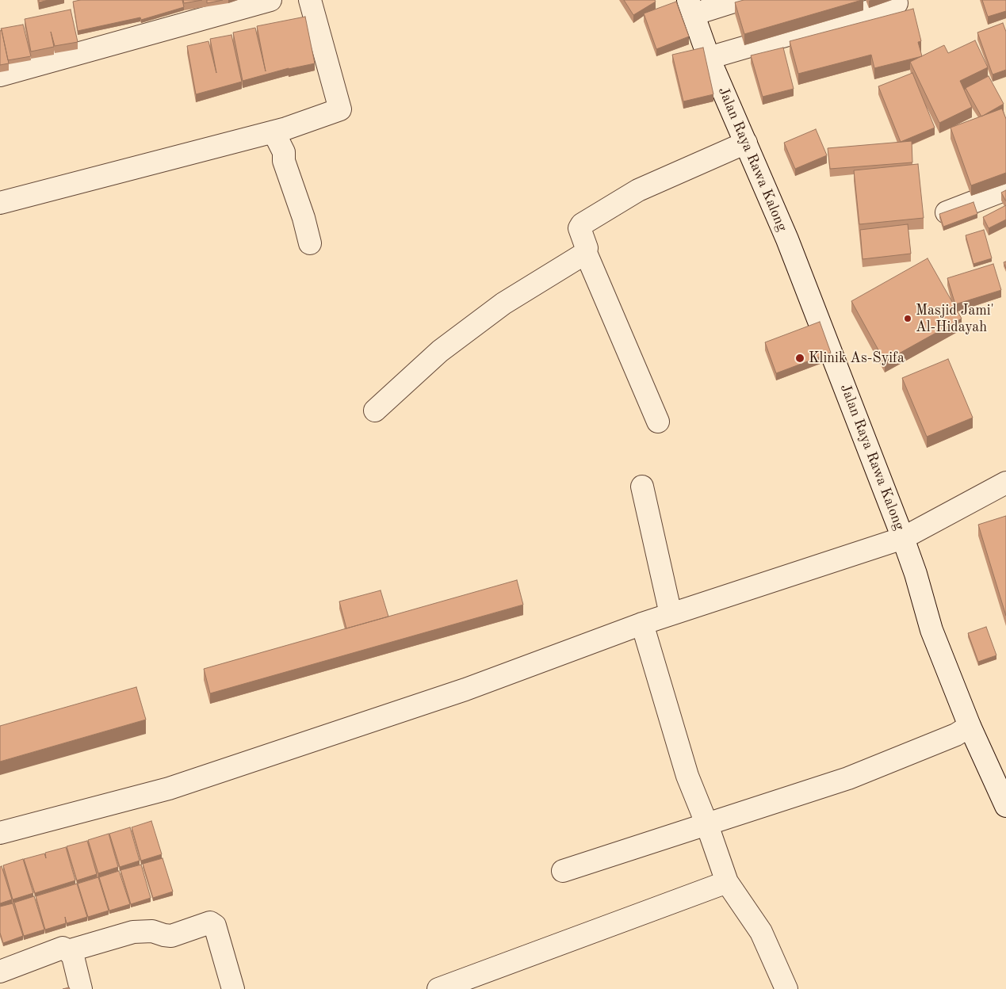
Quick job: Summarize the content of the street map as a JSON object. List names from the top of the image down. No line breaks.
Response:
{"streets":{"street":["Jalan Raya Rawa Kalong"]},"places":["Masjid Jami' Al-Hidayah","Klinik As-Syifa"]}
